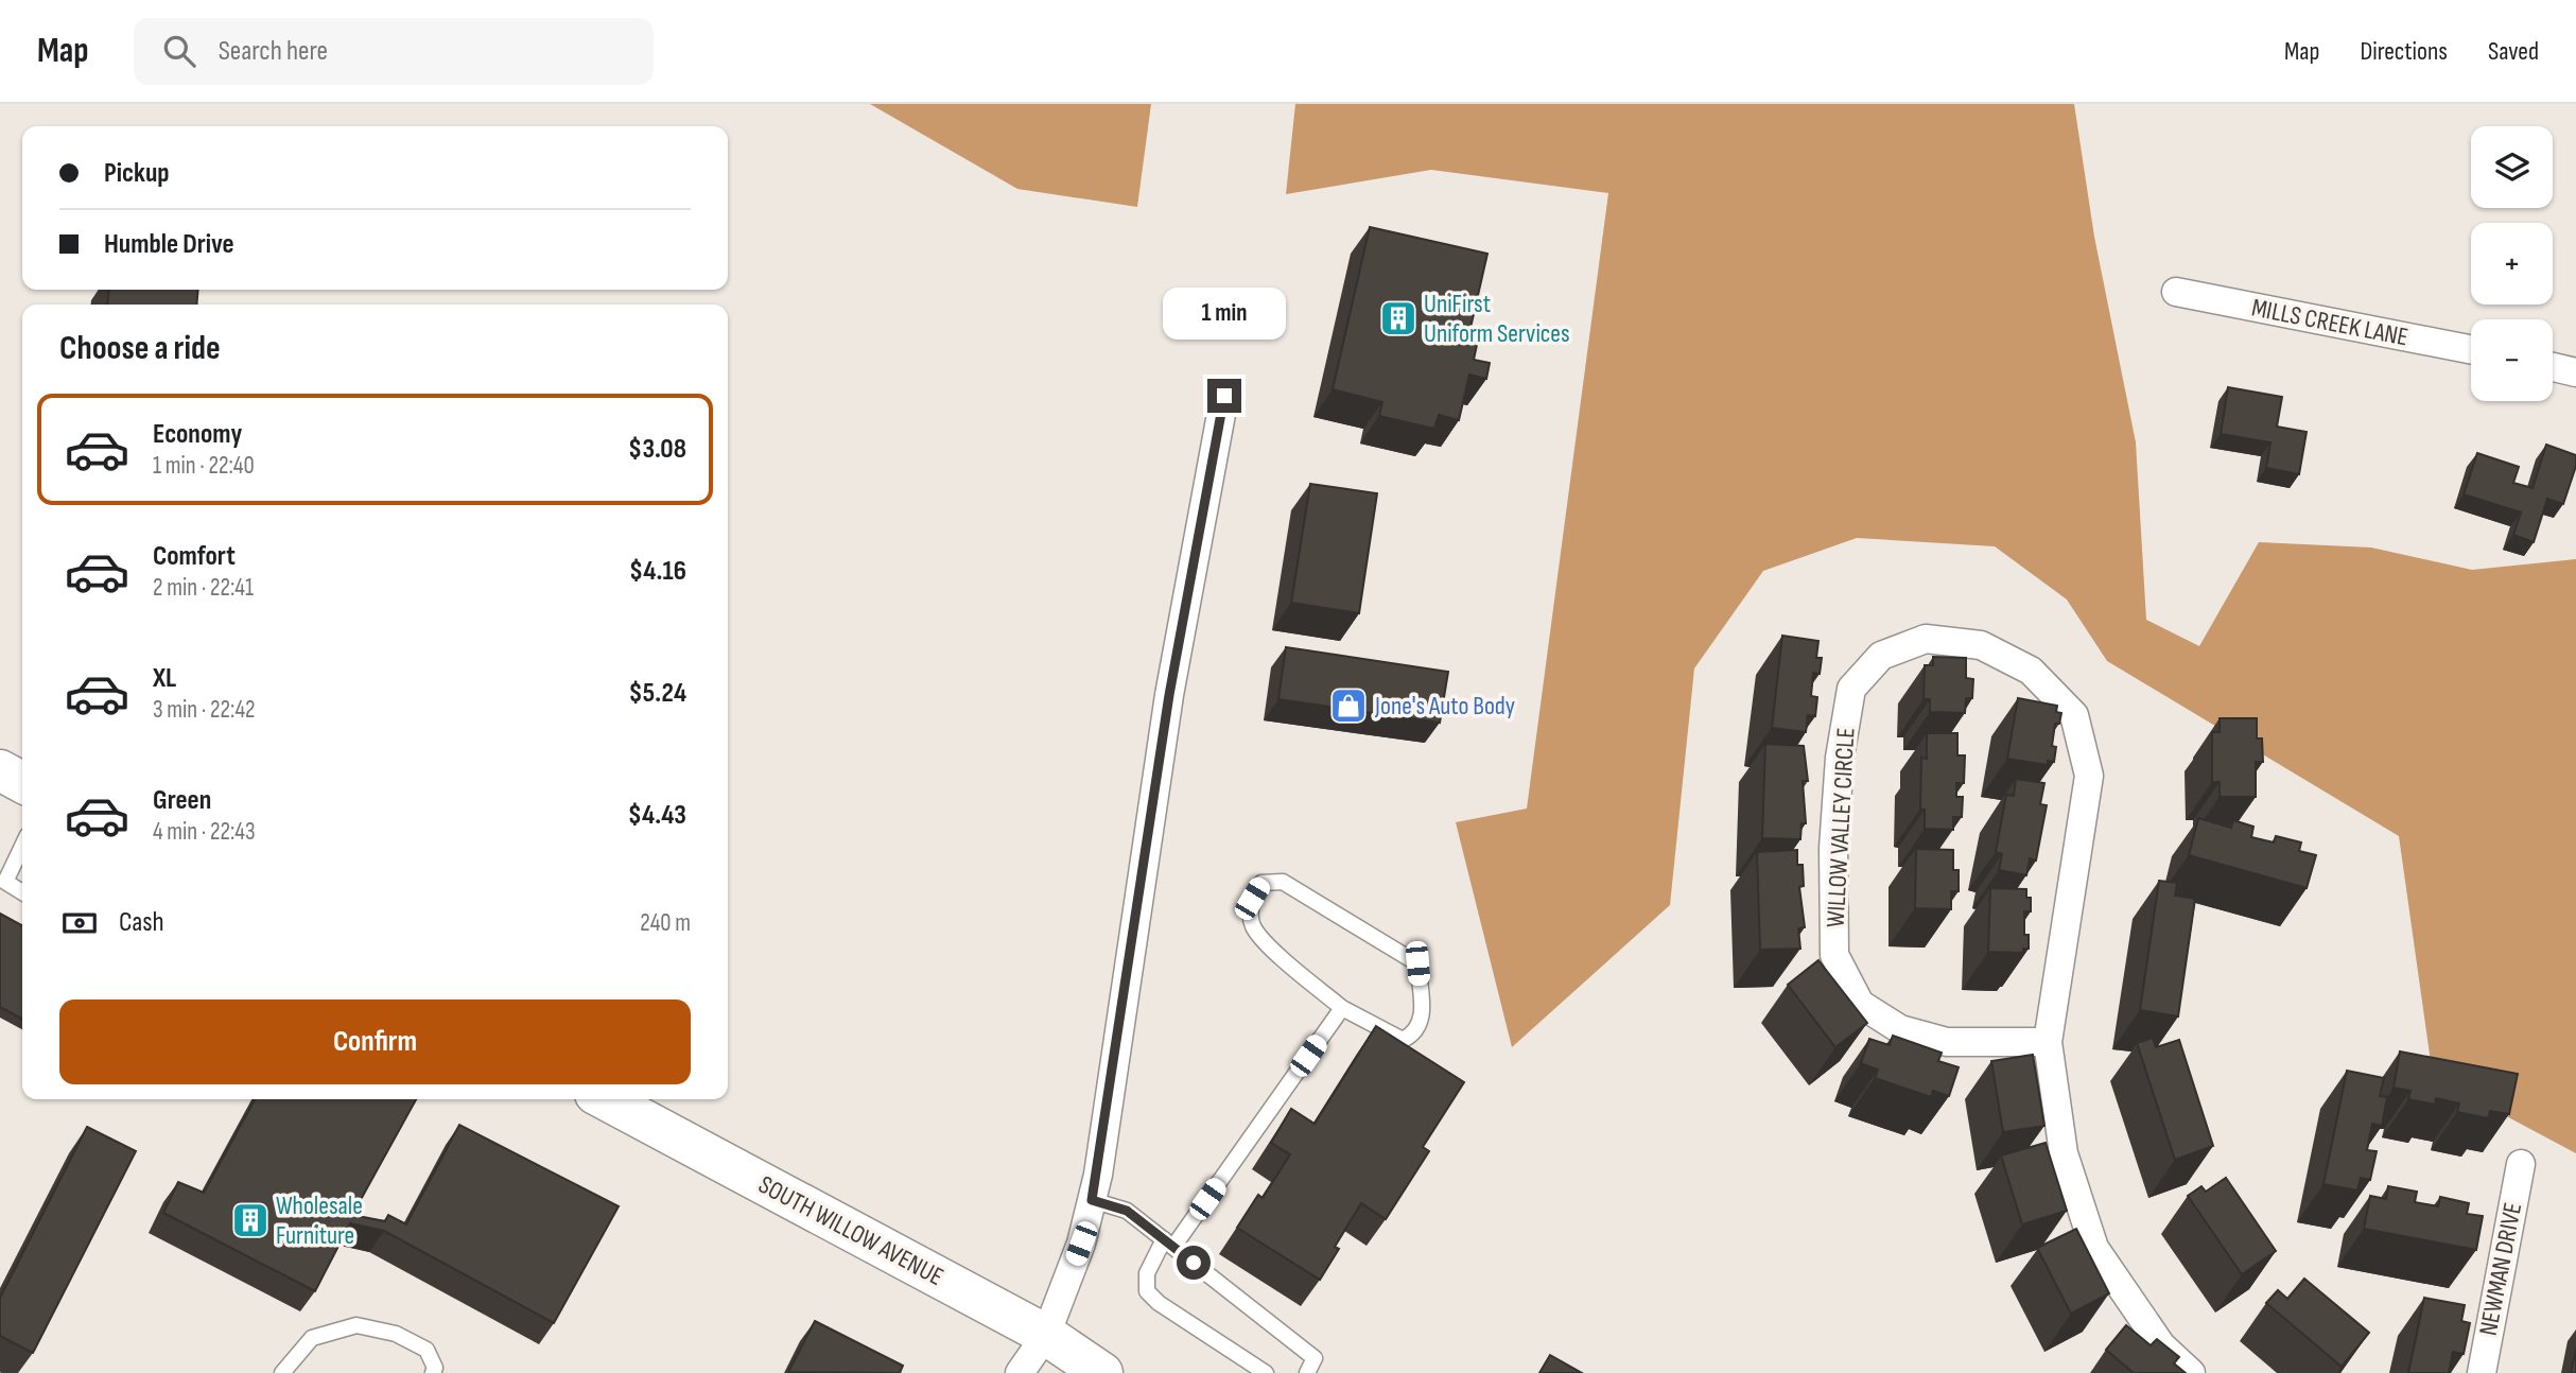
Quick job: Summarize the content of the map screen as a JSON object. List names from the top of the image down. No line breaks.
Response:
{"streets":{"main road":["SOUTH WILLOW AVENUE"],"street":["MILLS CREEK LANE","WILLOW VALLEY CIRCLE","NEWMAN DRIVE"]},"places":{"building":["UniFirst Uniform Services","Wholesale Furniture"],"shop":["Jone's Auto Body"]},"page":{"header":"Map","search":"Search here","nav":["Map","Directions","Saved"],"map_buttons":["+","−"],"banner":["Pickup","Humble Drive"],"bubble":"1 min","heading":"Choose a ride","list":[{"name":"Economy","note":"1 min · 22:40","value":"$3.08"},{"name":"Comfort","note":"2 min · 22:41","value":"$4.16"},{"name":"XL","note":"3 min · 22:42","value":"$5.24"},{"name":"Green","note":"4 min · 22:43","value":"$4.43"}],"pay":["Cash","240 m"],"buttons":"Confirm"}}
